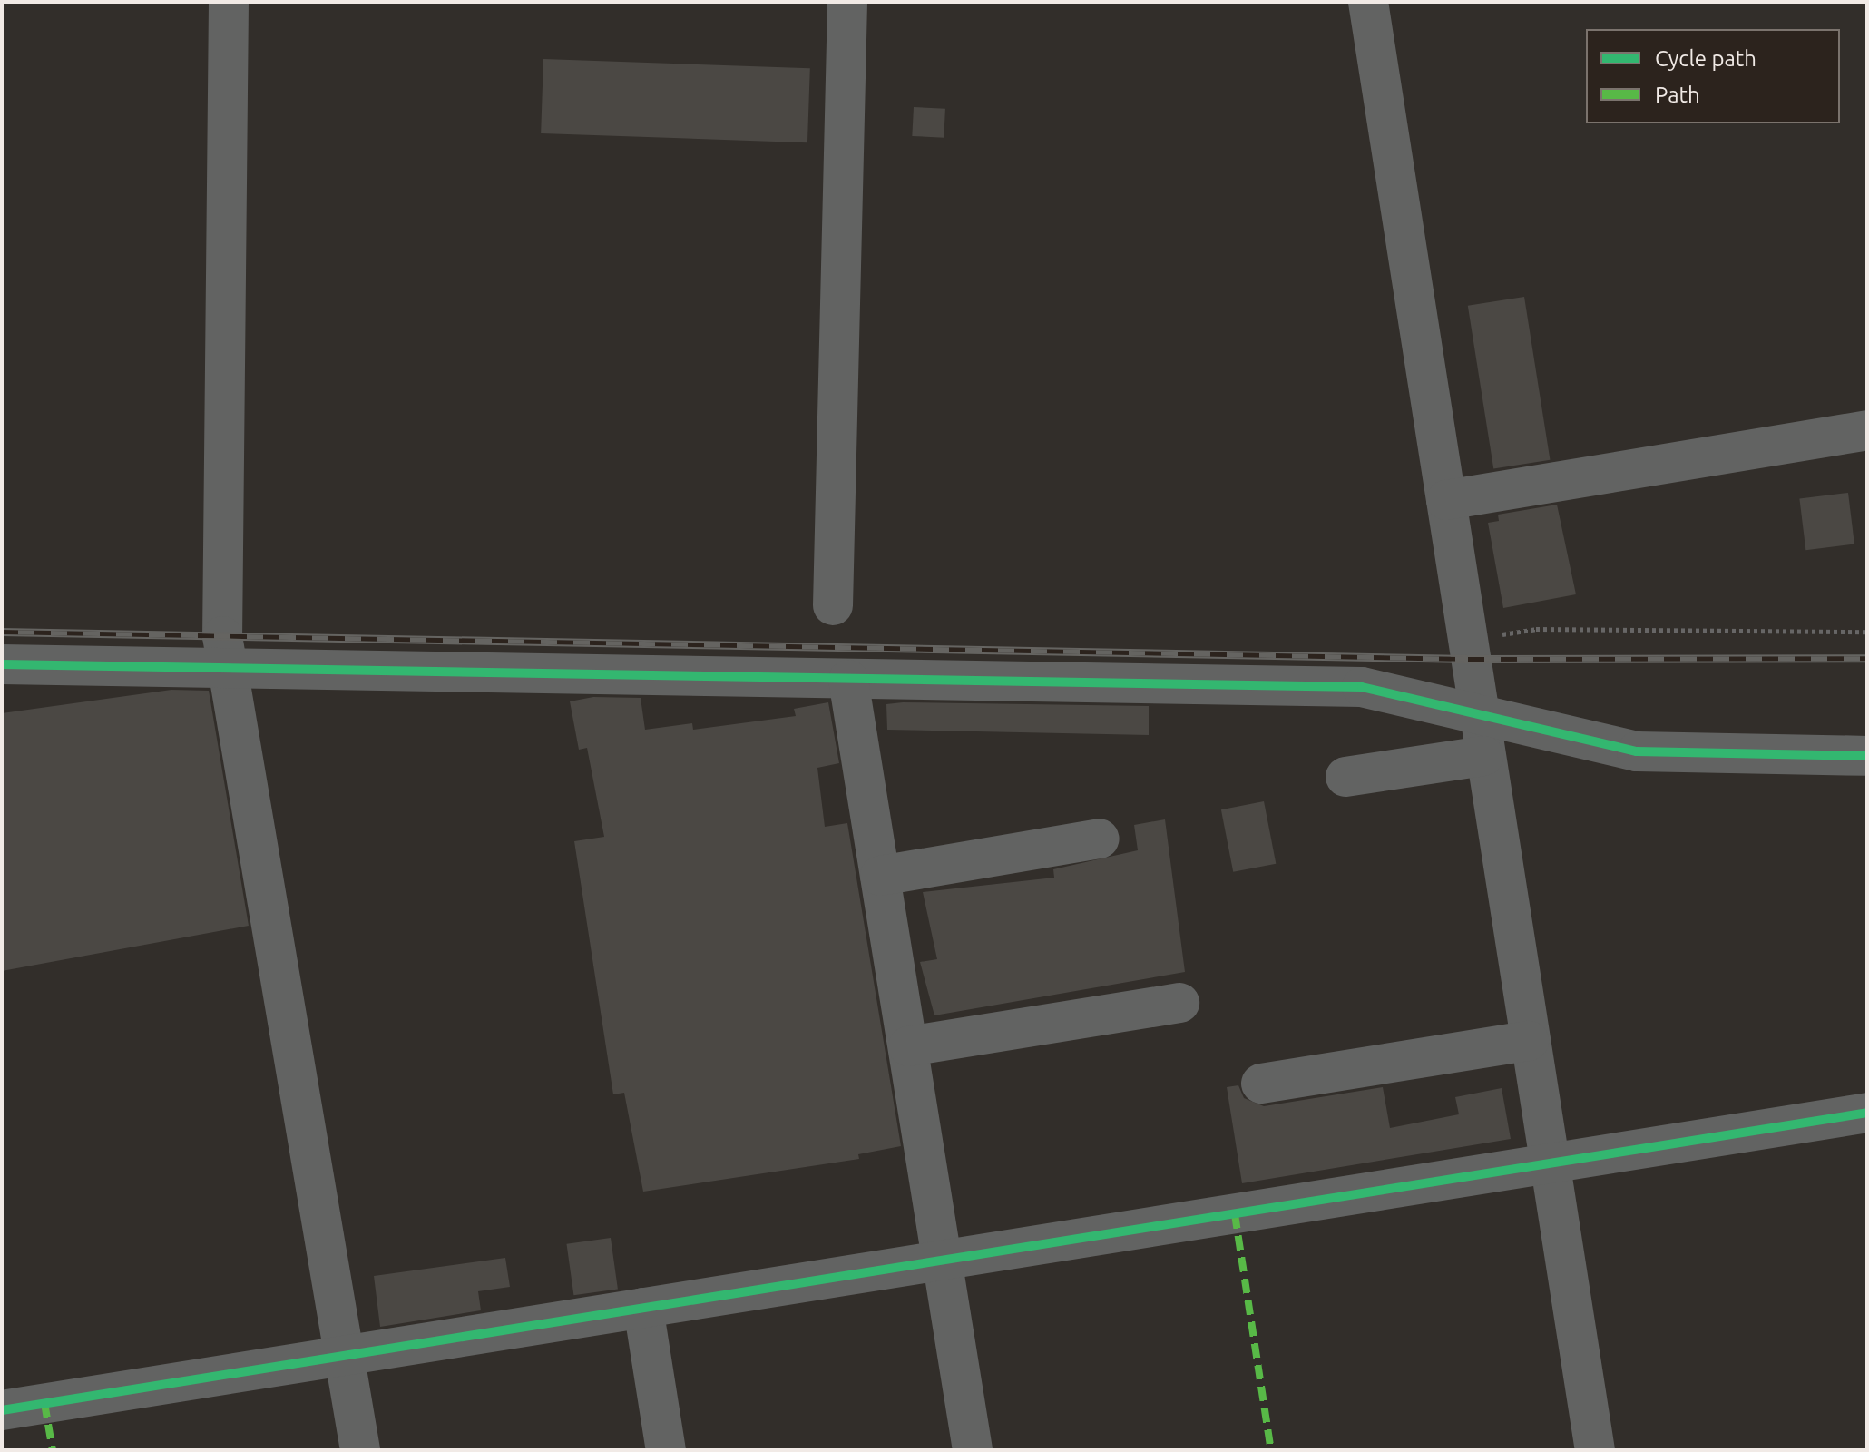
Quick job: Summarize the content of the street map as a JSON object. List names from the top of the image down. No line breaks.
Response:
{"legend":["Cycle path","Path"]}
